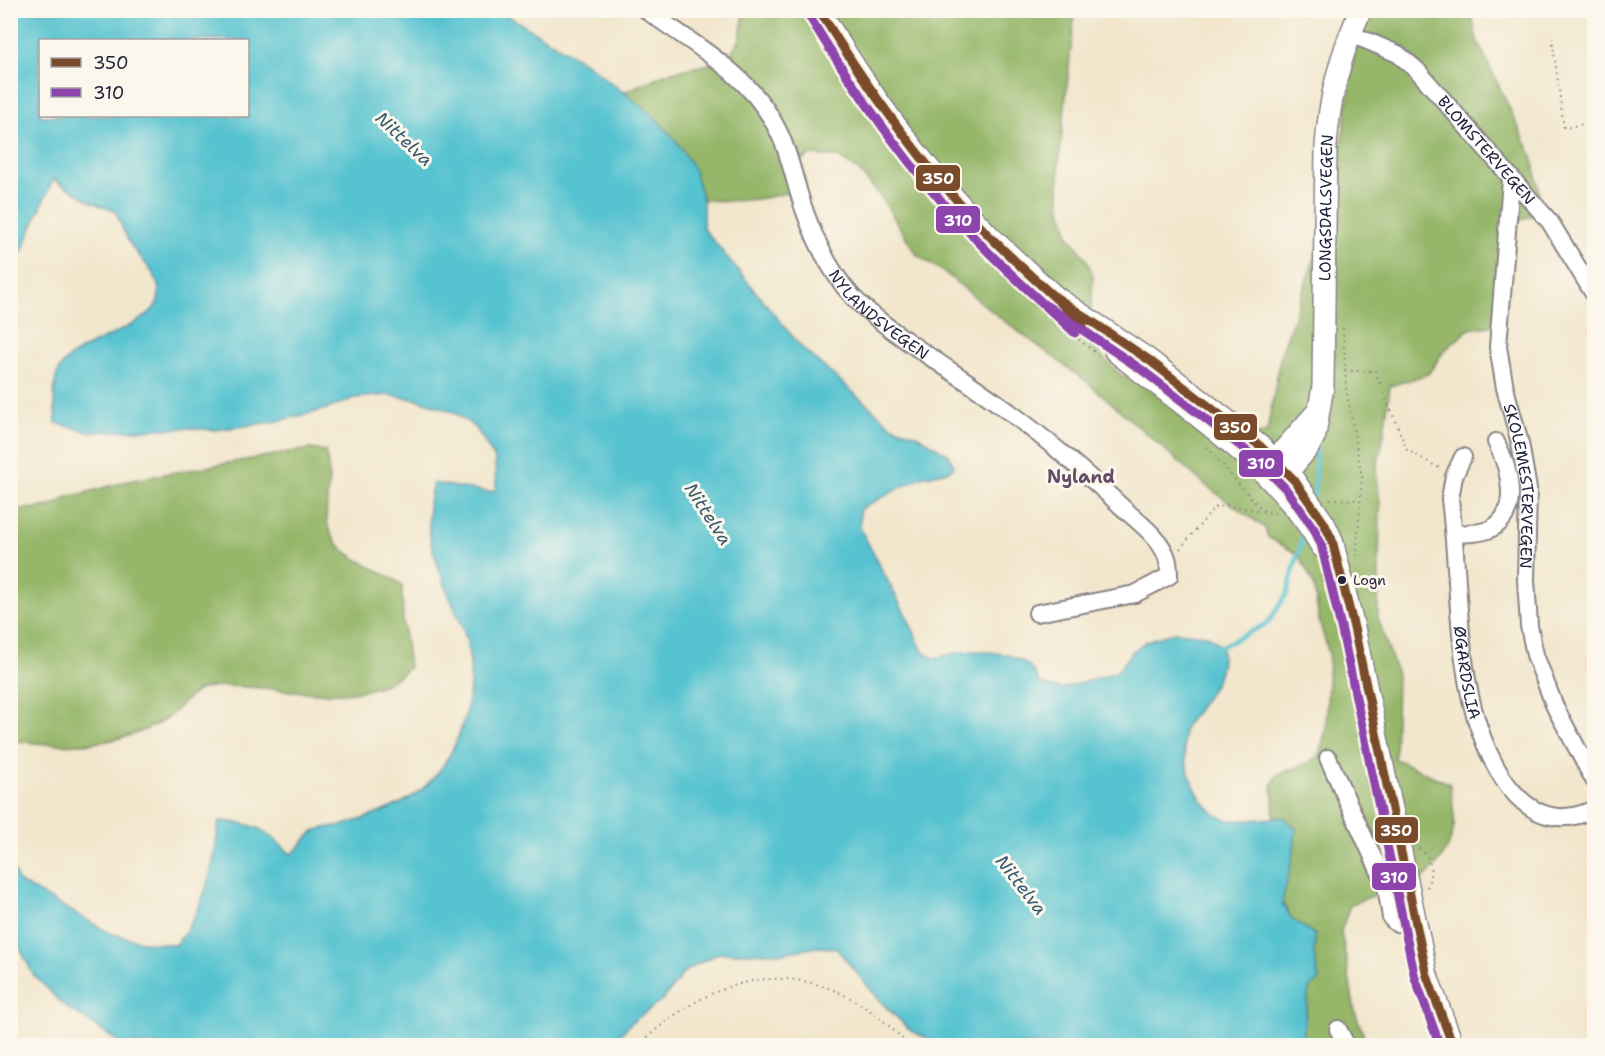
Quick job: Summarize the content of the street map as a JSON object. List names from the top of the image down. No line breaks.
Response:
{"streets":{"main road":["LONGSDALSVEGEN"],"street":["BLOMSTERVEGEN","NYLANDSVEGEN","SKOLEMESTERVEGEN","ØGARDSLIA"]},"crossings":[["BLOMSTERVEGEN","LONGSDALSVEGEN"],["BLOMSTERVEGEN","SKOLEMESTERVEGEN"]],"districts":["Nyland"],"water":["Nittelva"],"places":["Logn"],"lines":["transit line 350","transit line 310"],"legend":["350","310"]}
